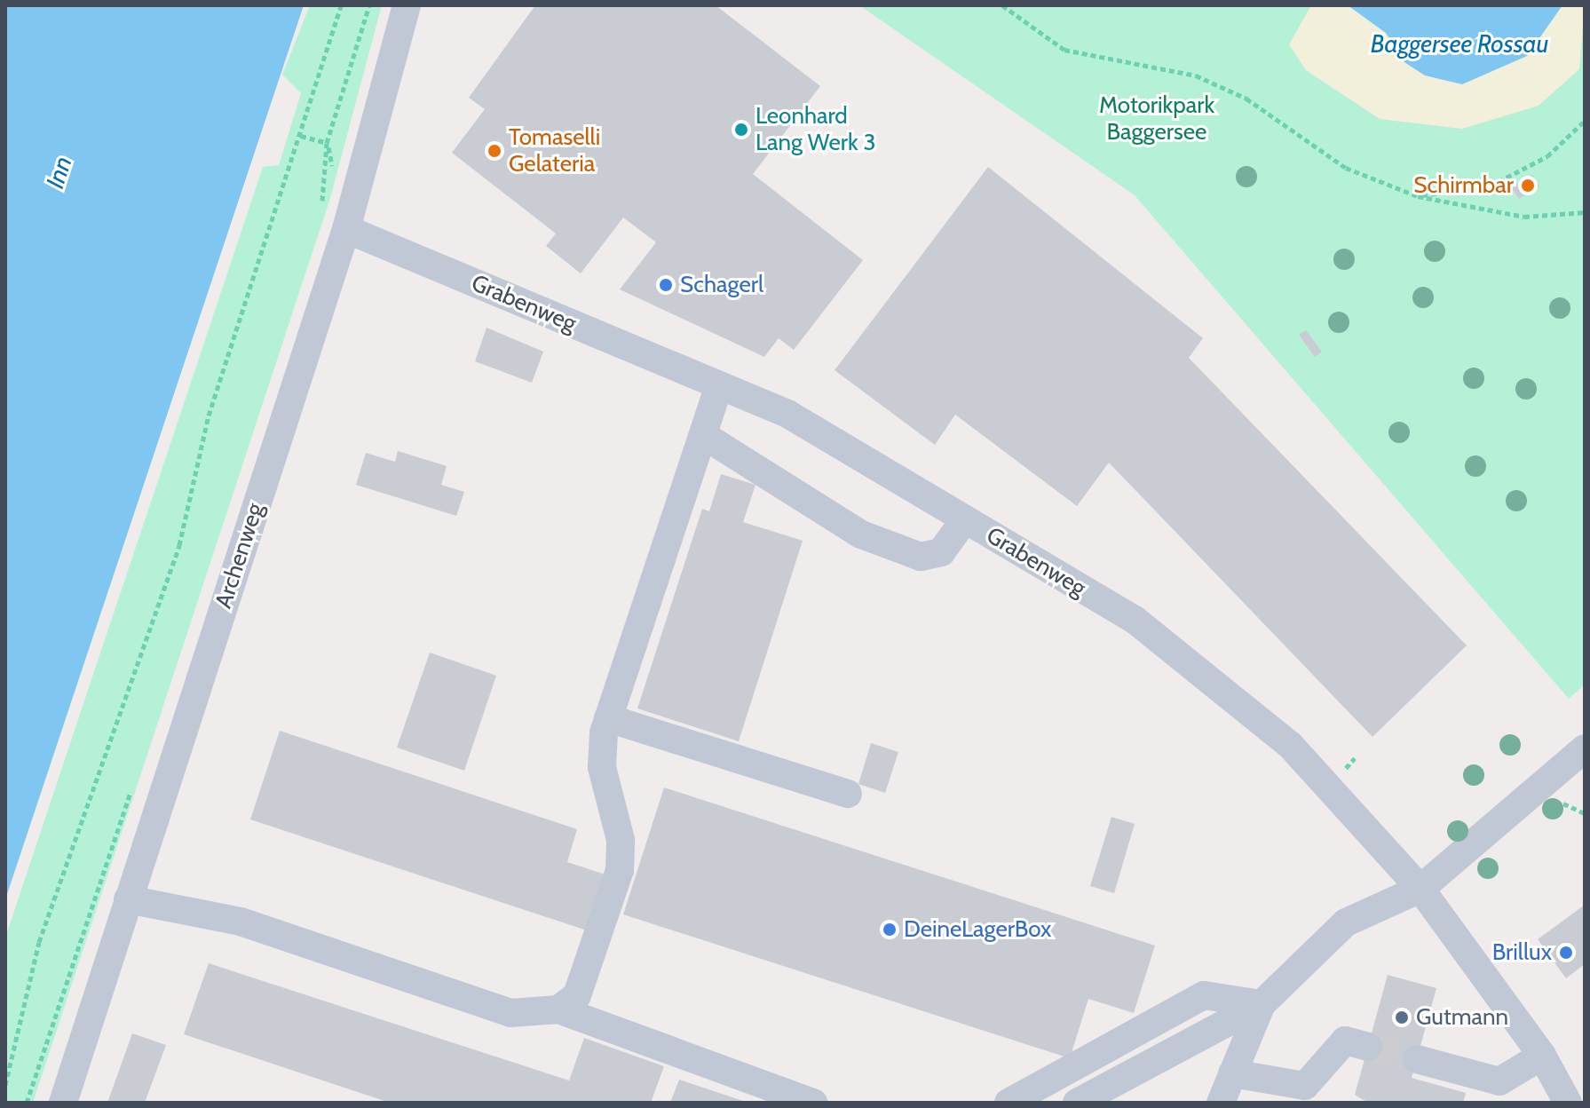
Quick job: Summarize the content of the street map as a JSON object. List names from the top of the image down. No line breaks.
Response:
{"streets":{"street":["Grabenweg","Archenweg"]},"crossings":[["Grabenweg","Archenweg"]],"water":["Baggersee Rossau","Inn"],"parks":["Motorikpark Baggersee"],"places":["Leonhard Lang Werk 3","Tomaselli Gelateria","Schirmbar","Schagerl","DeineLagerBox","Brillux","Gutmann"]}
